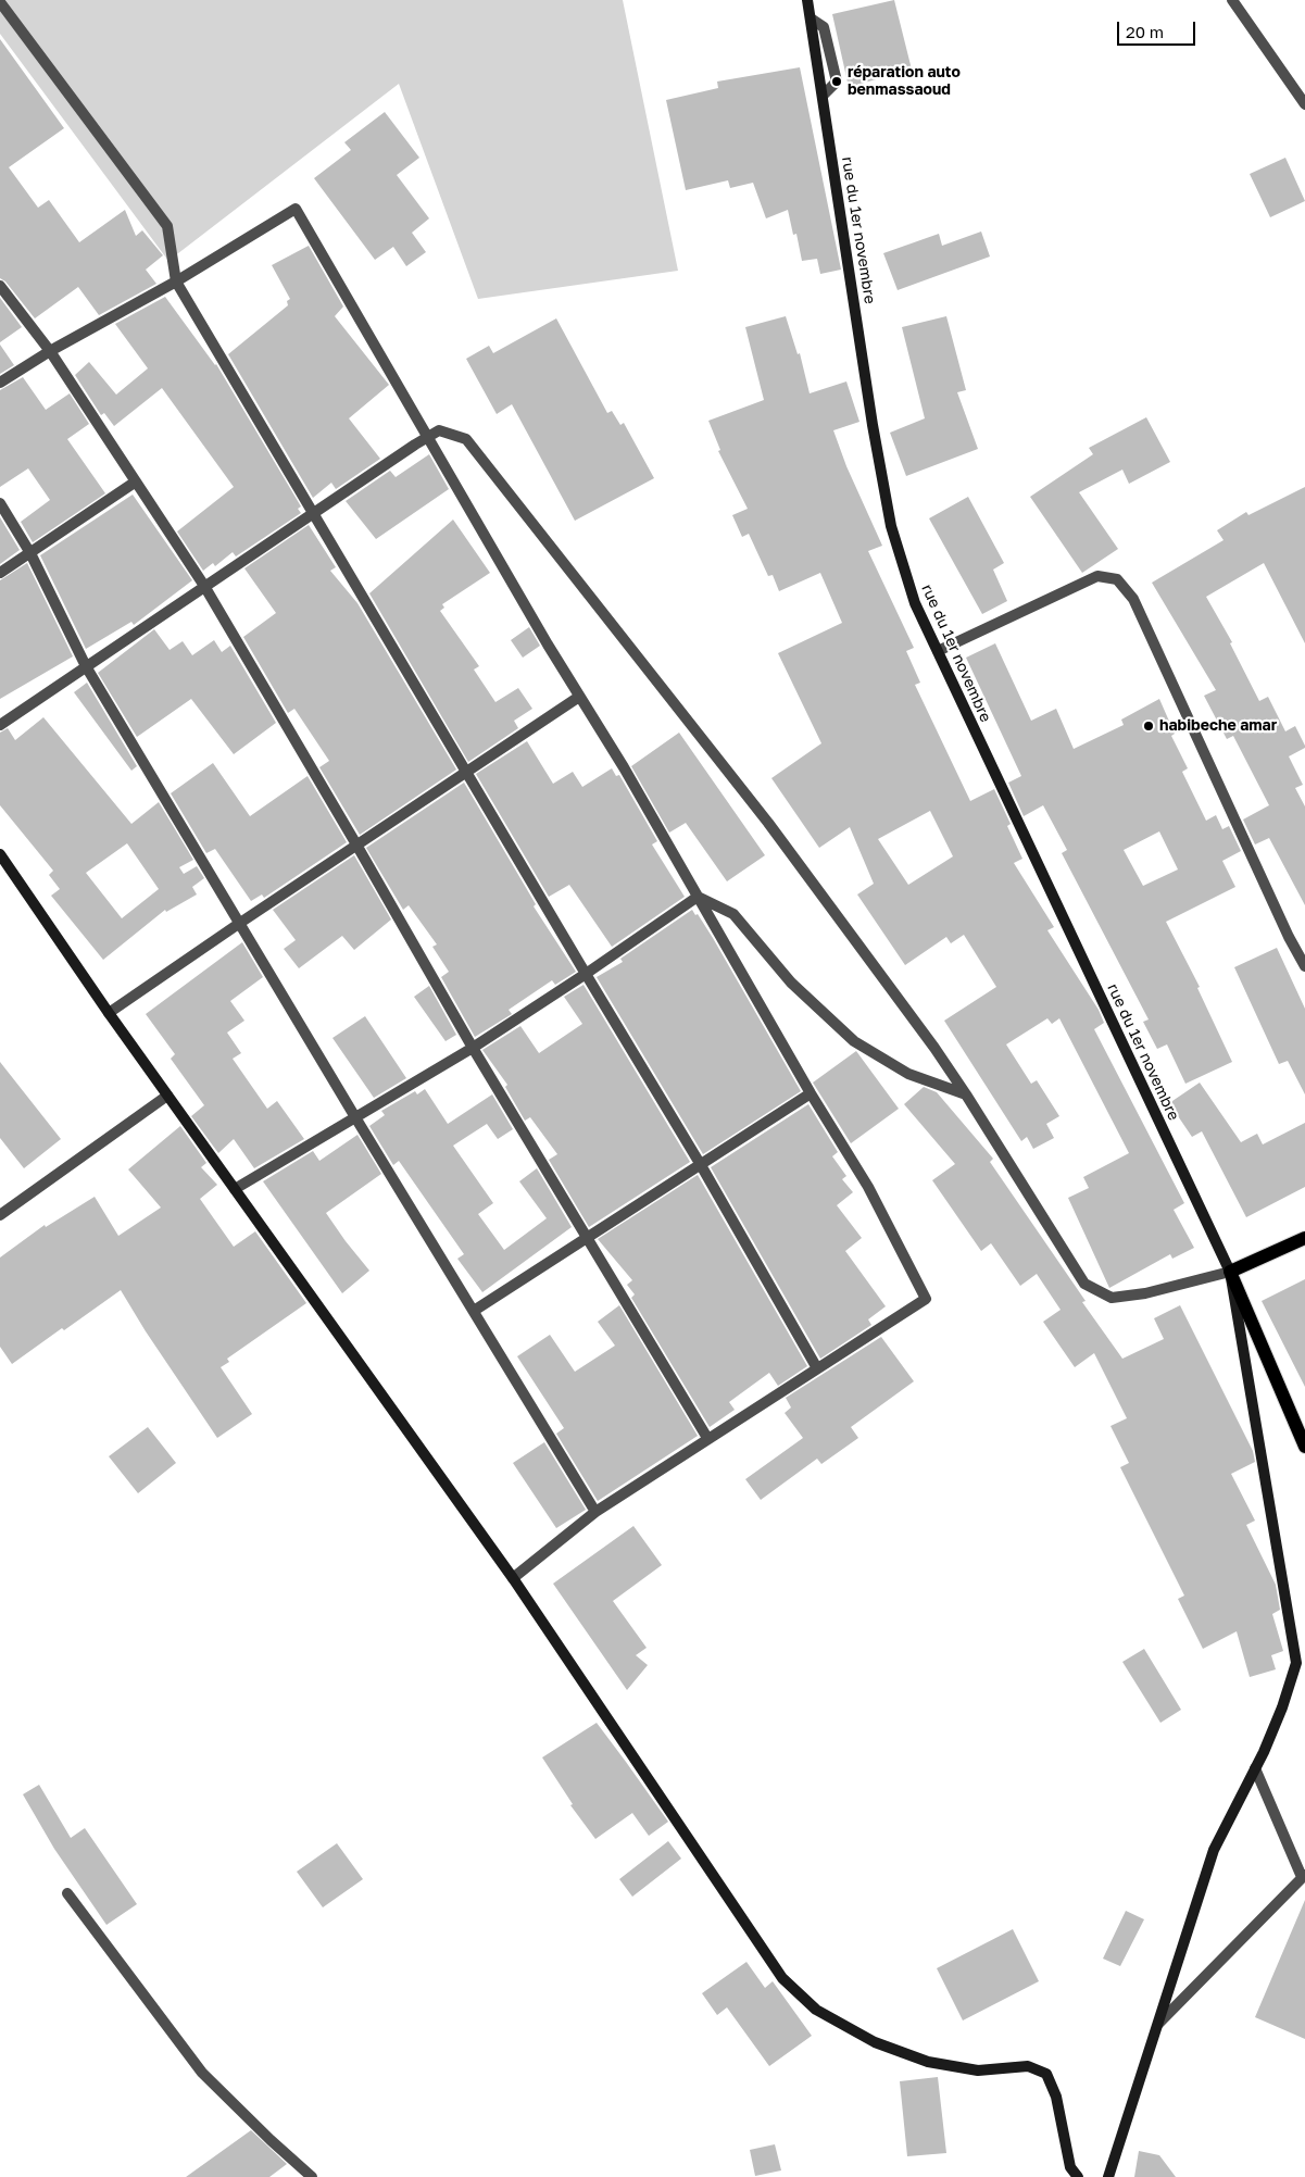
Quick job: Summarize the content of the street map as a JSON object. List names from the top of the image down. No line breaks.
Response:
{"streets":{"main road":["rue du 1er novembre"]},"places":["réparation auto benmassaoud","habibeche amar"],"scale_bar":"20 m"}
